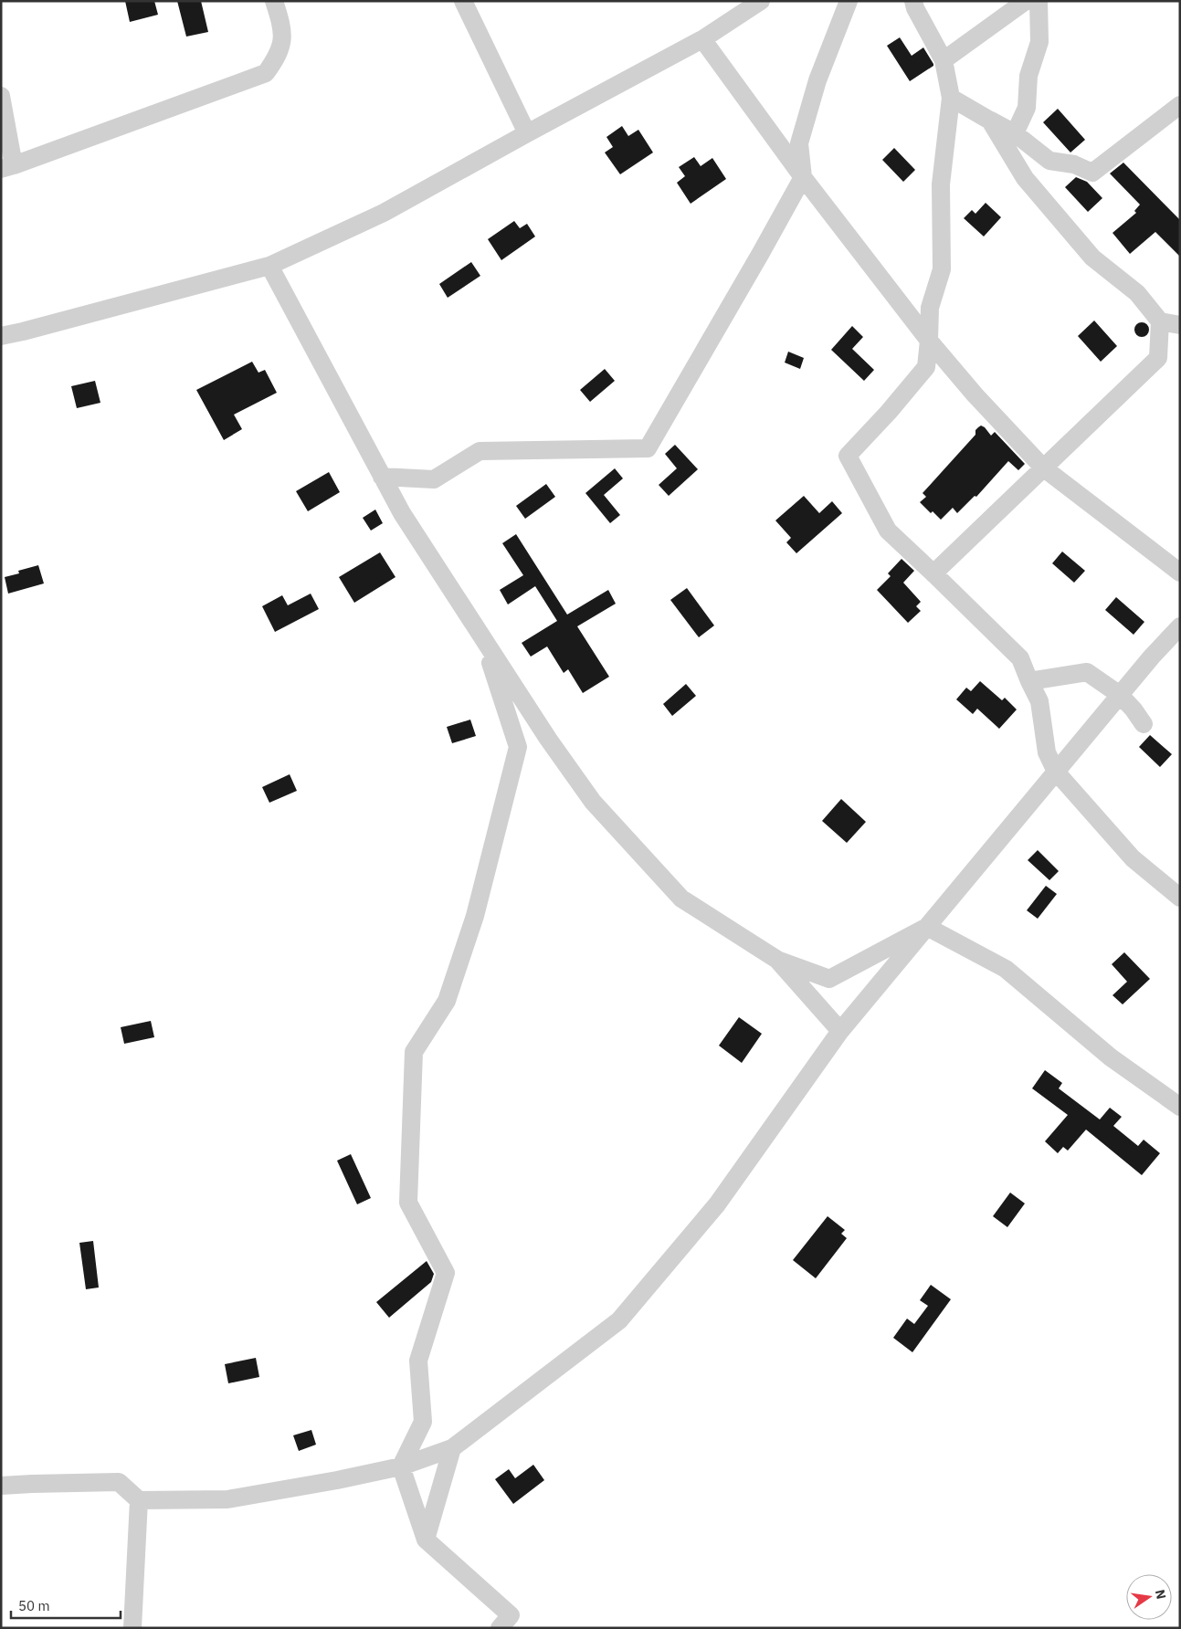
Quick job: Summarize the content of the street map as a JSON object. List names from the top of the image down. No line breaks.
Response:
{"scale_bar":"50 m","north":"right"}
